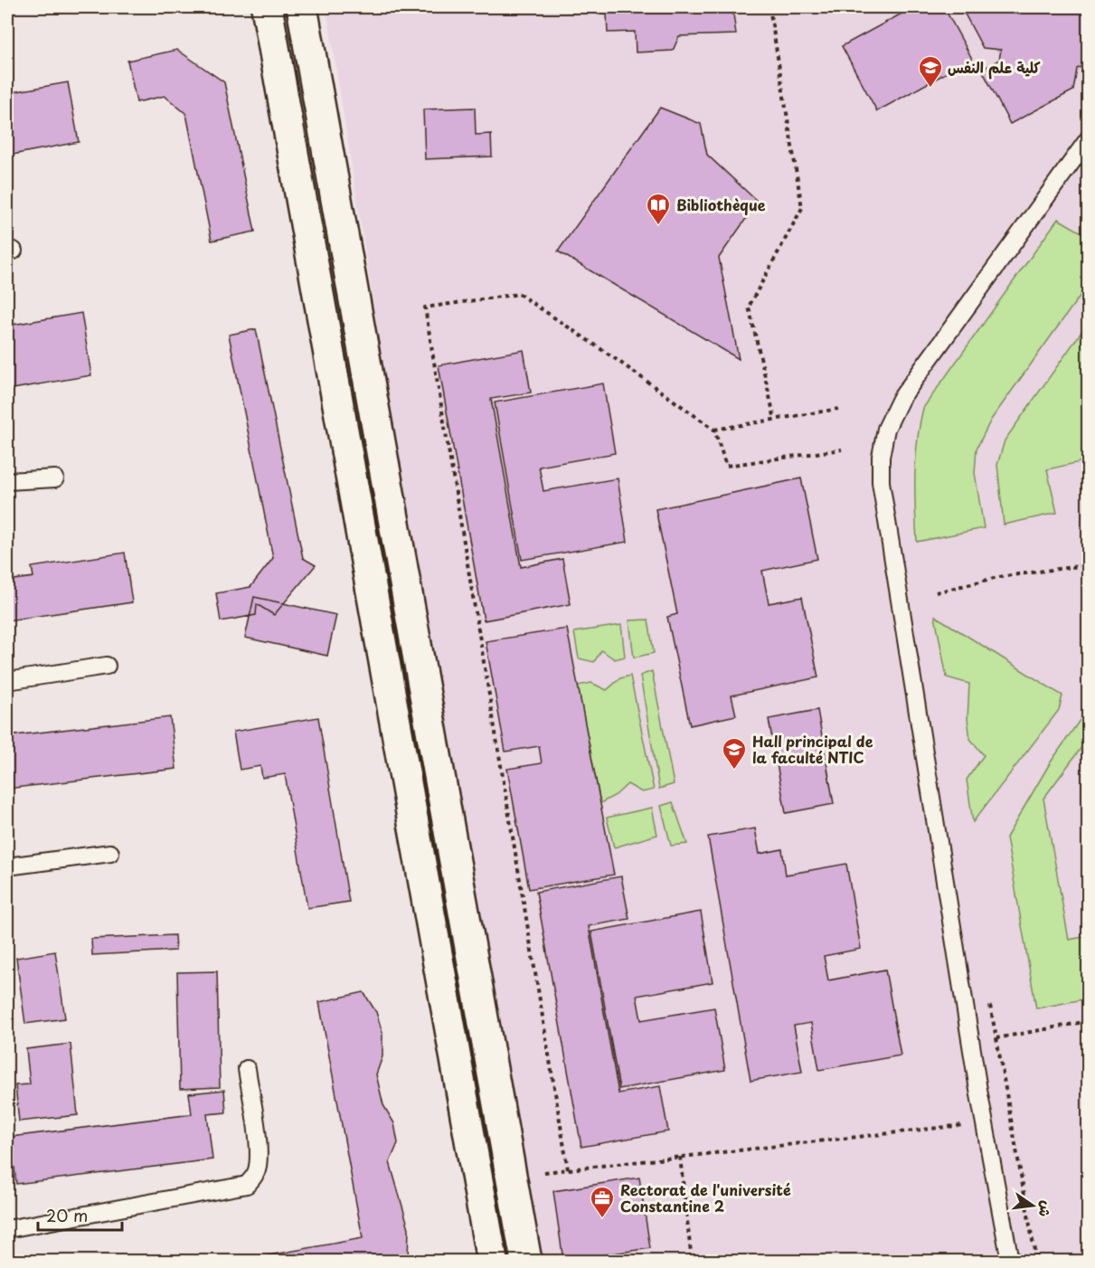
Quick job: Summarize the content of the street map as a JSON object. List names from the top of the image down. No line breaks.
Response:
{"places":{"school or university":["كلية علم النفس","Hall principal de la faculté NTIC"],"library":["Bibliothèque"],"office":["Rectorat de l'université Constantine 2"]},"scale_bar":"20 m","north":"right"}
